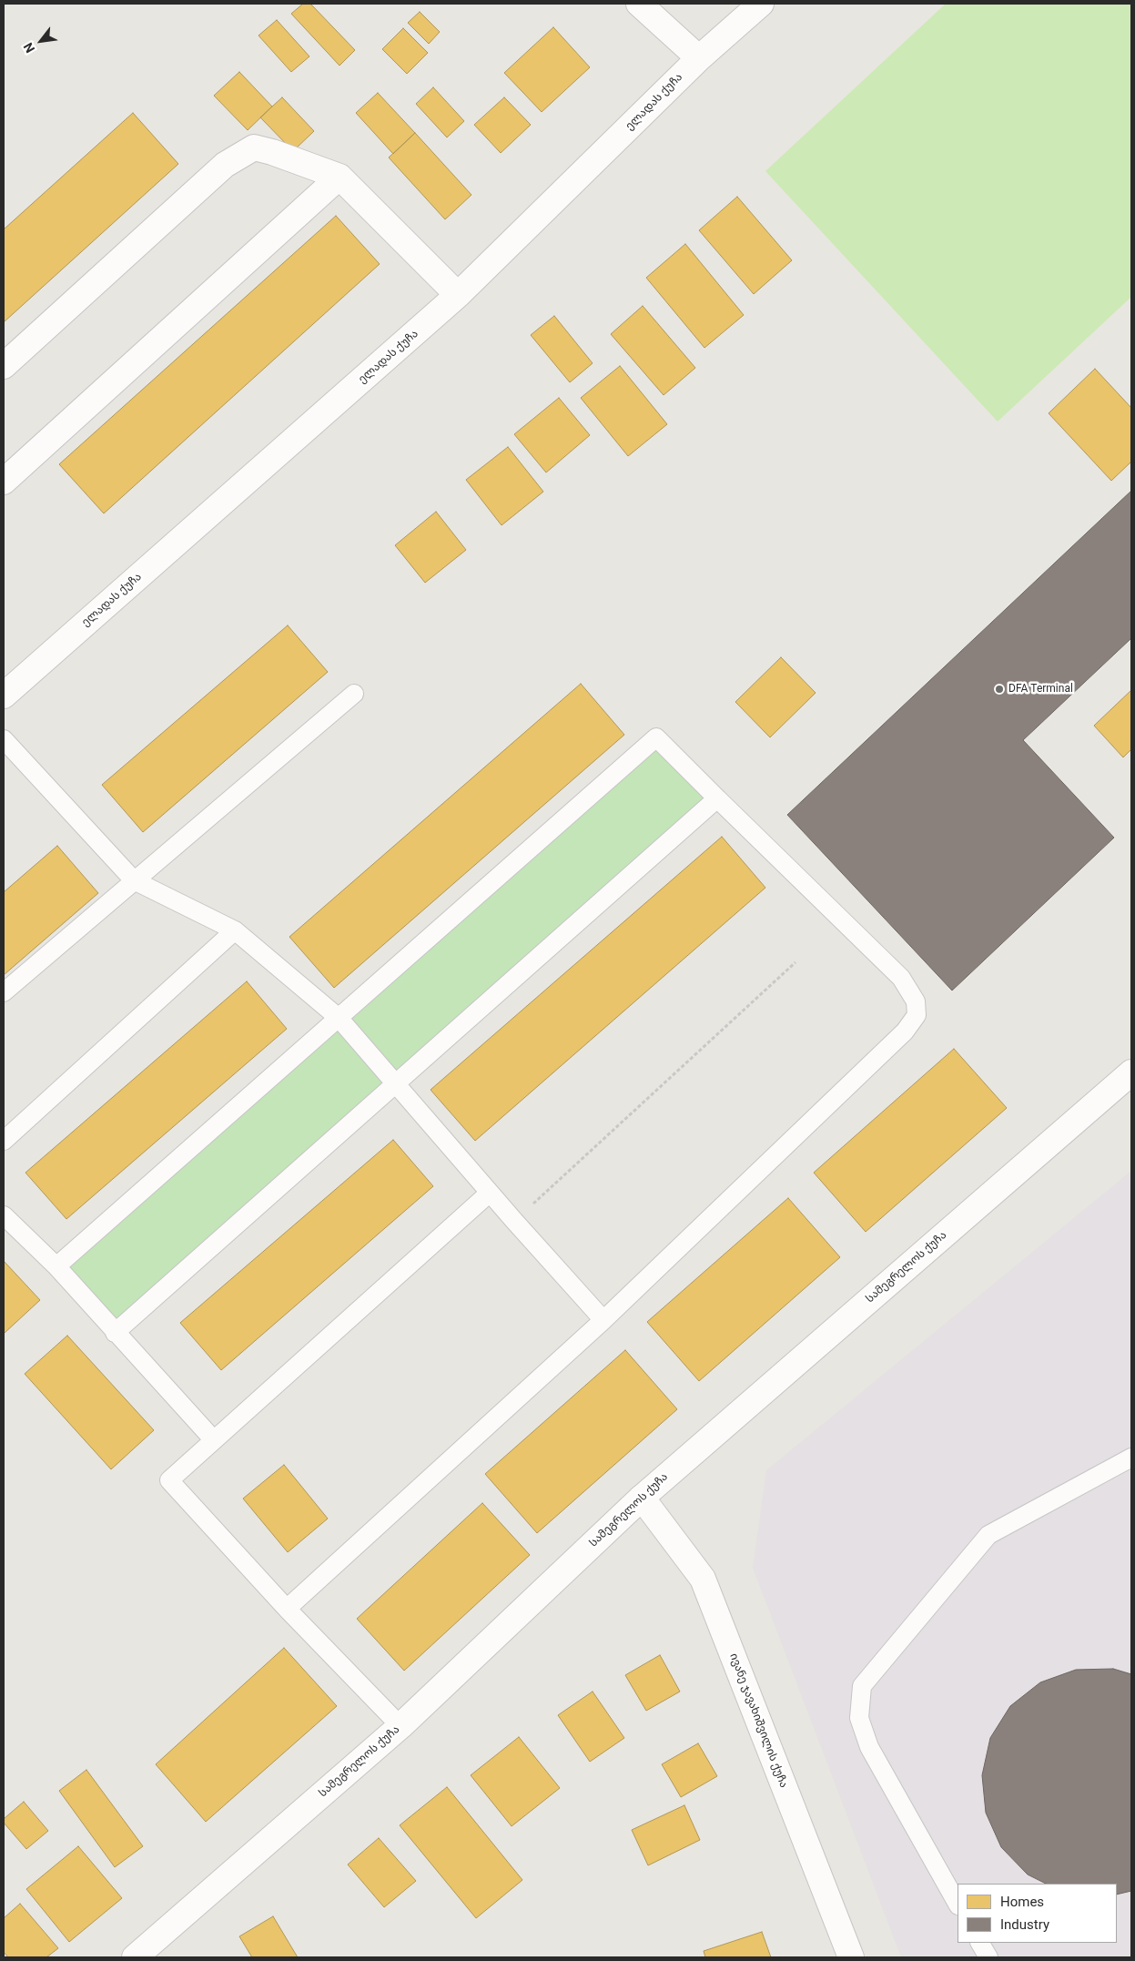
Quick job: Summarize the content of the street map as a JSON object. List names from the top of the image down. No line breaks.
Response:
{"streets":{"street":["ელადას ქუჩა","სამეგრელოს ქუჩა","ივანე ჯავახიშვილის ქუჩა"]},"crossings":[["სამეგრელოს ქუჩა","ივანე ჯავახიშვილის ქუჩა"]],"places":["DFA Terminal"],"legend":["Homes","Industry"],"north":"bottom left"}
